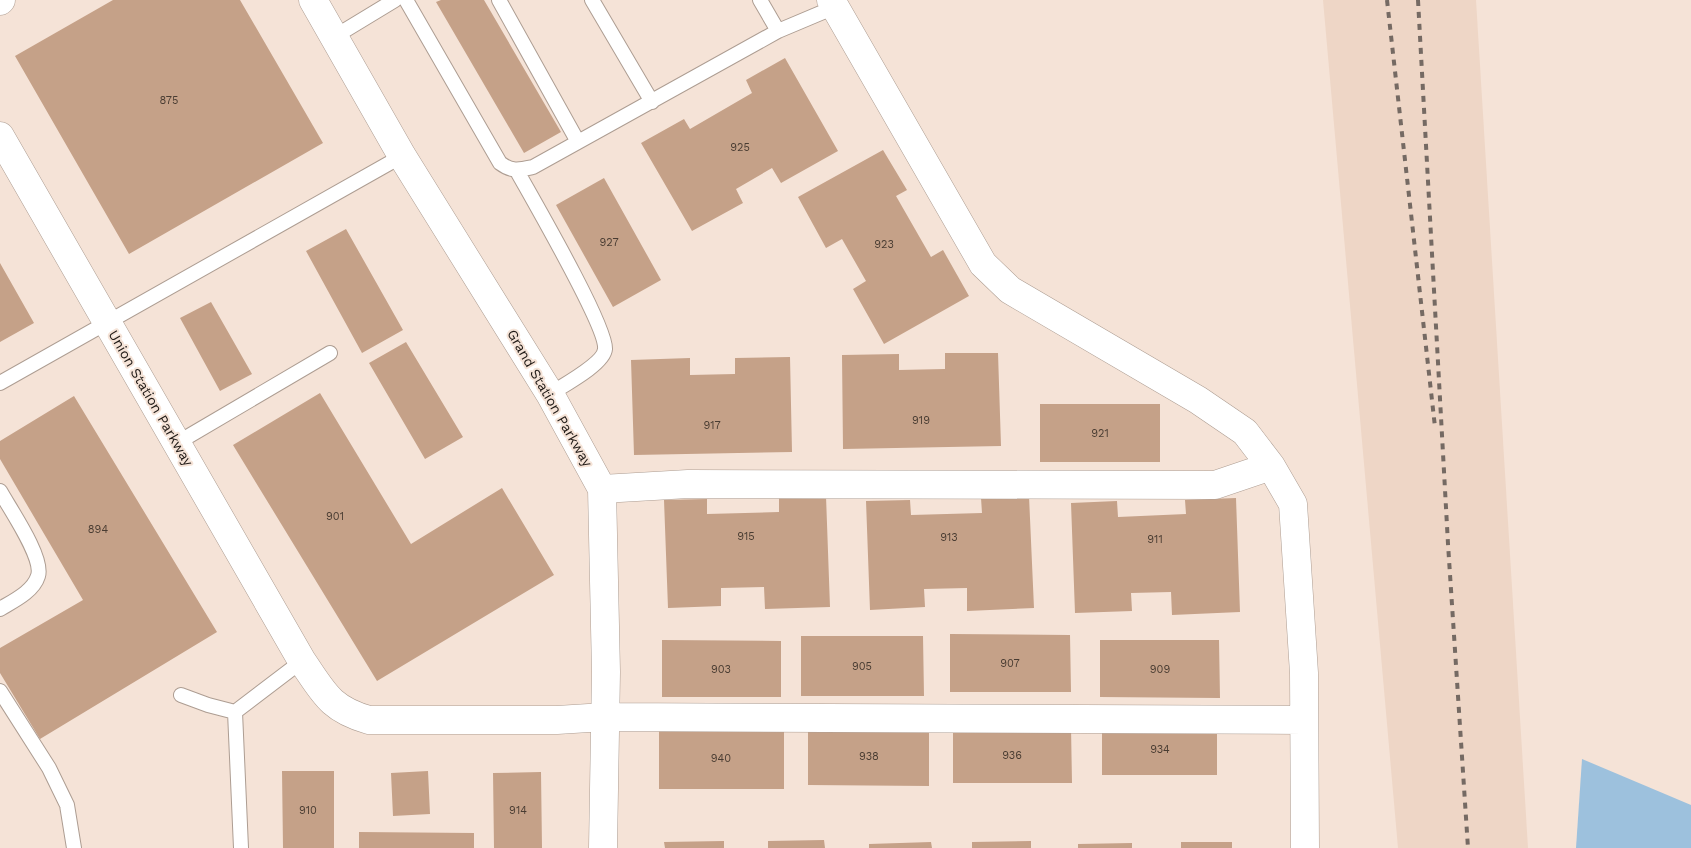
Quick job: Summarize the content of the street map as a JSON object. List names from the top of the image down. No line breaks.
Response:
{"streets":{"street":["Union Station Parkway","Grand Station Parkway"]},"crossings":[["Union Station Parkway","Grand Station Parkway"]],"house_numbers":["875","925","927","923","919","917","921","901","894","915","913","911","907","905","903","909","934","936","938","940","910","914"]}
